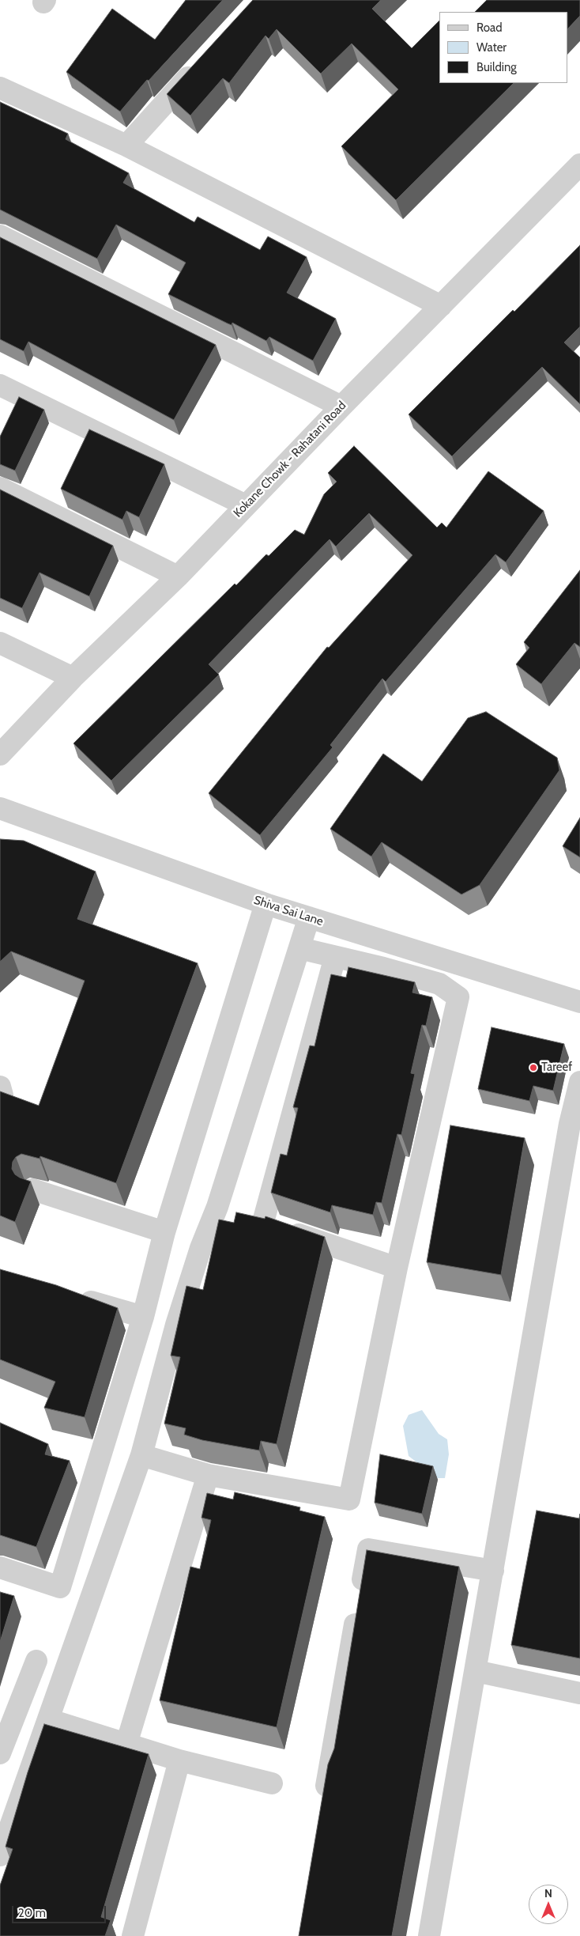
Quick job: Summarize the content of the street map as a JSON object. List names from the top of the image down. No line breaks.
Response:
{"streets":{"street":["Kokane Chowk - Rahatani Road","Shiva Sai Lane"]},"places":["Tareef"],"legend":["Road","Water","Building"],"scale_bar":"20 m","north":"top"}
